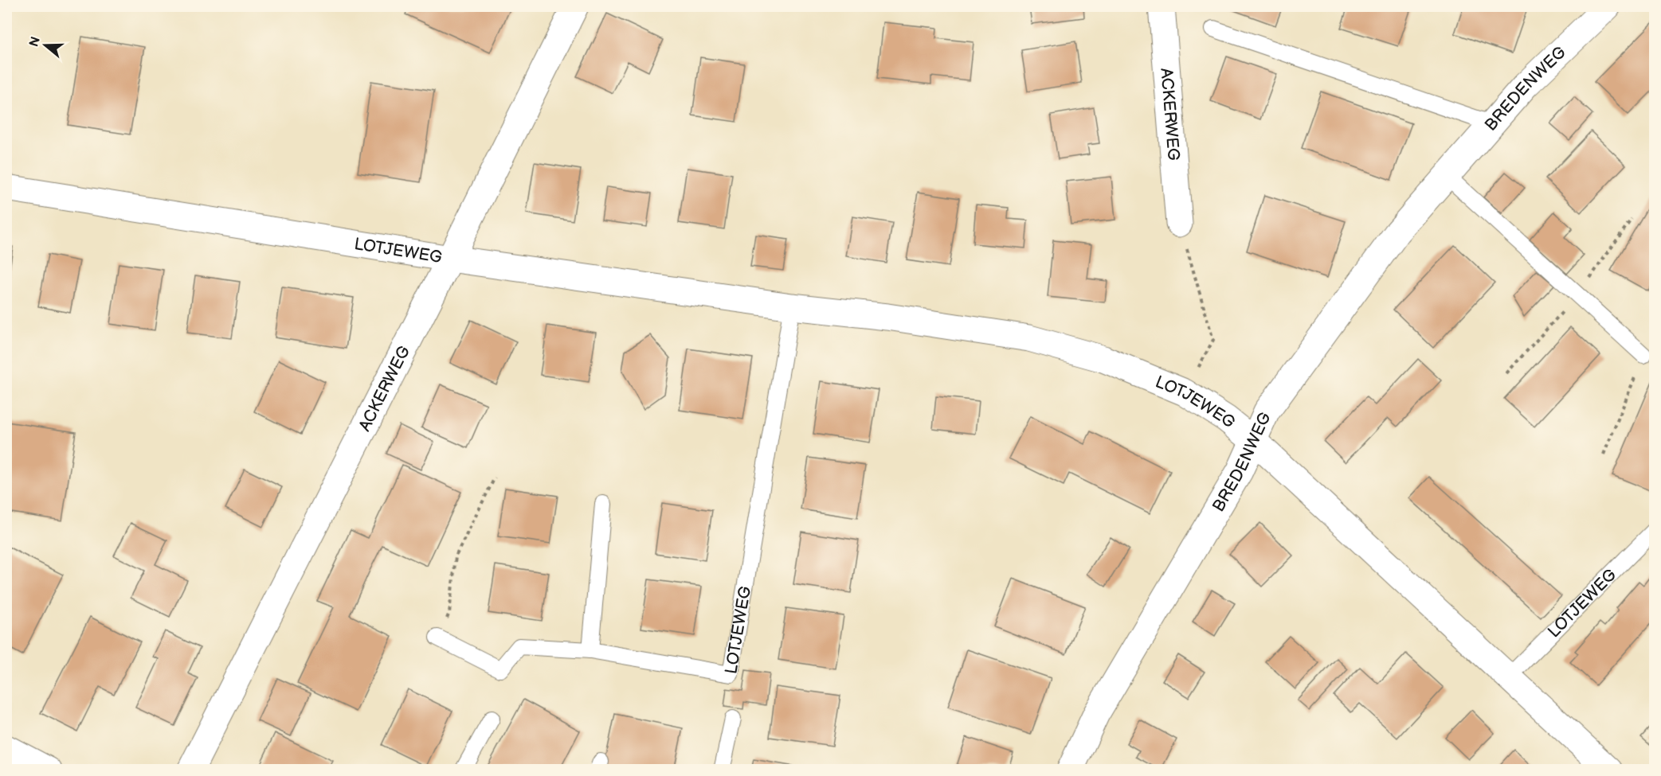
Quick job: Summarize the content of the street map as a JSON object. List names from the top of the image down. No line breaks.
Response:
{"streets":{"street":["BREDENWEG","ACKERWEG","LOTJEWEG"]},"crossings":[["BREDENWEG","LOTJEWEG"],["ACKERWEG","LOTJEWEG"]],"north":"left"}
